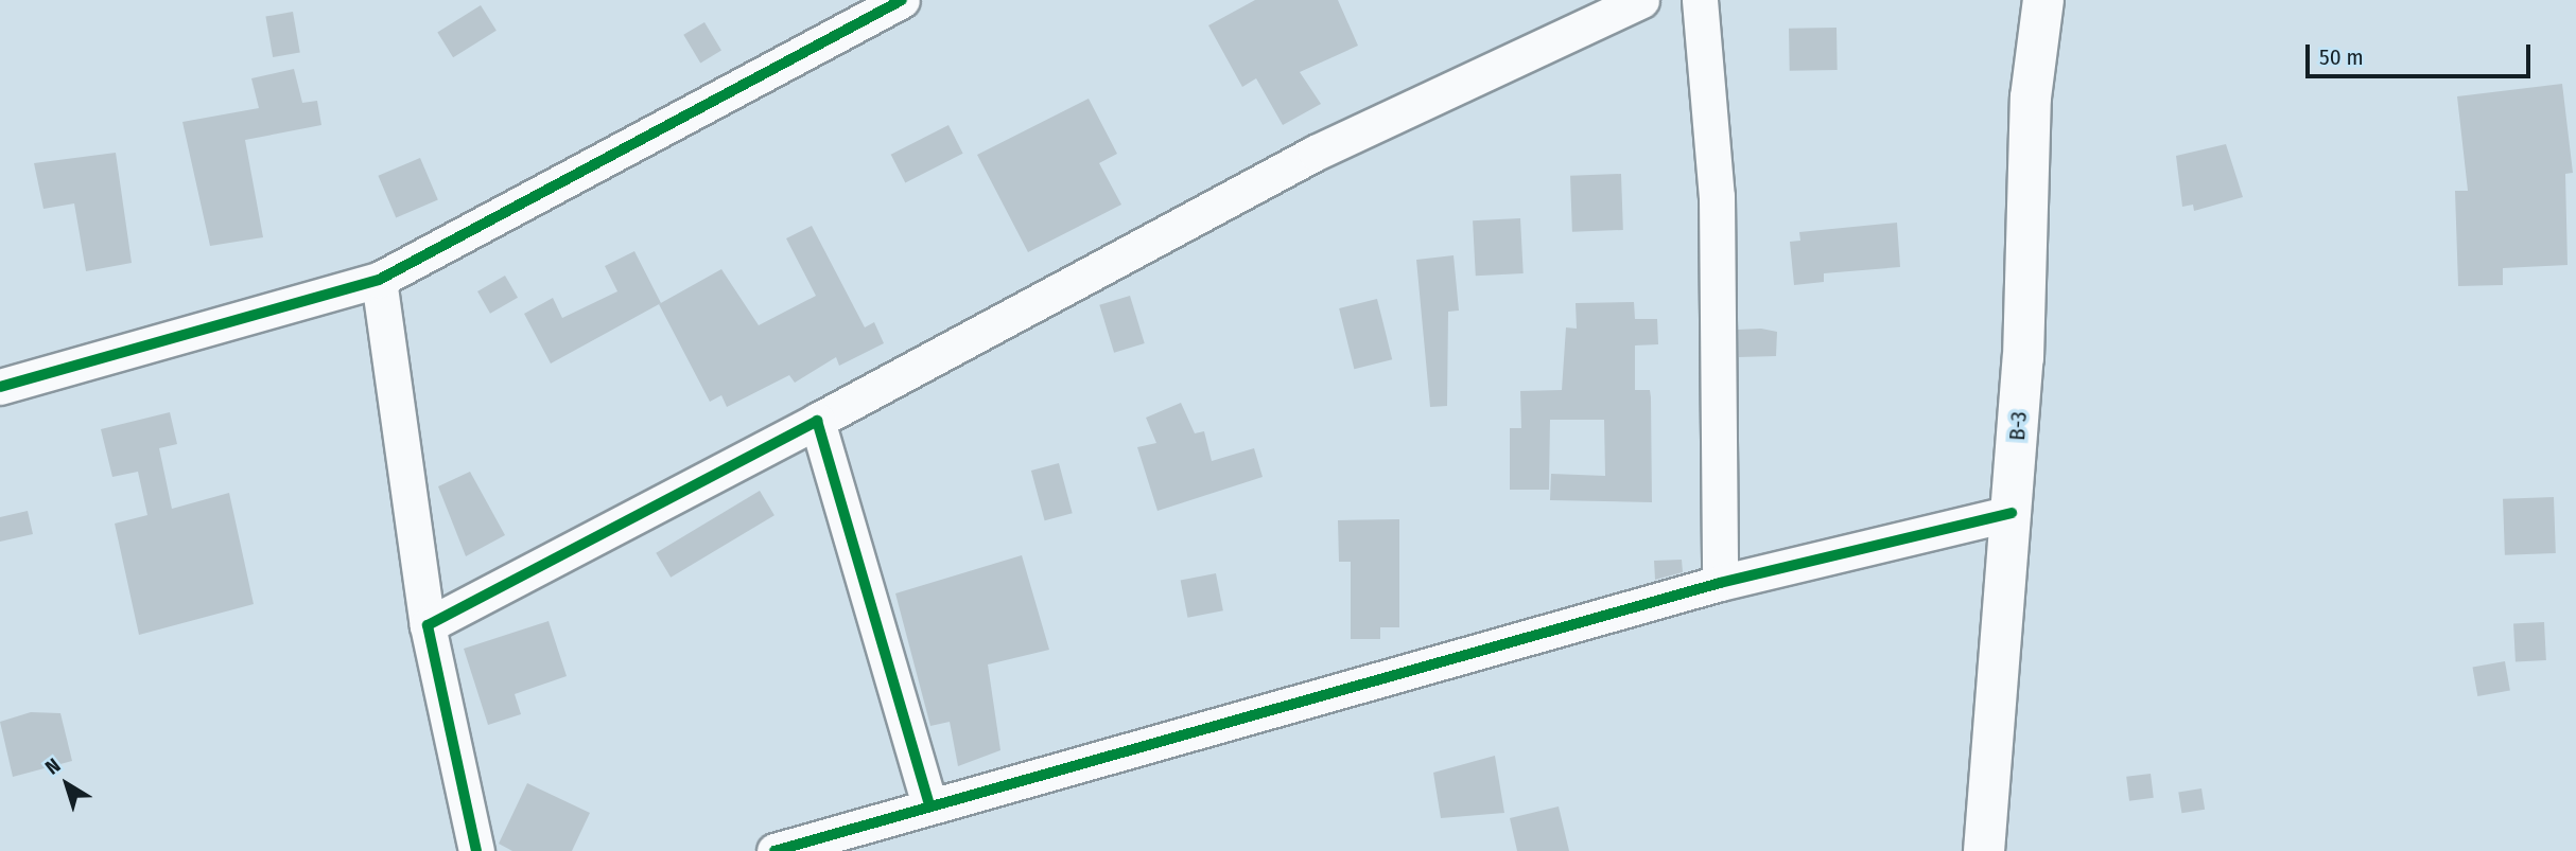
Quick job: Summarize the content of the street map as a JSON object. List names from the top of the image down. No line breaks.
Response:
{"streets":{"main road":["B-3"]},"scale_bar":"50 m","north":"top left"}
